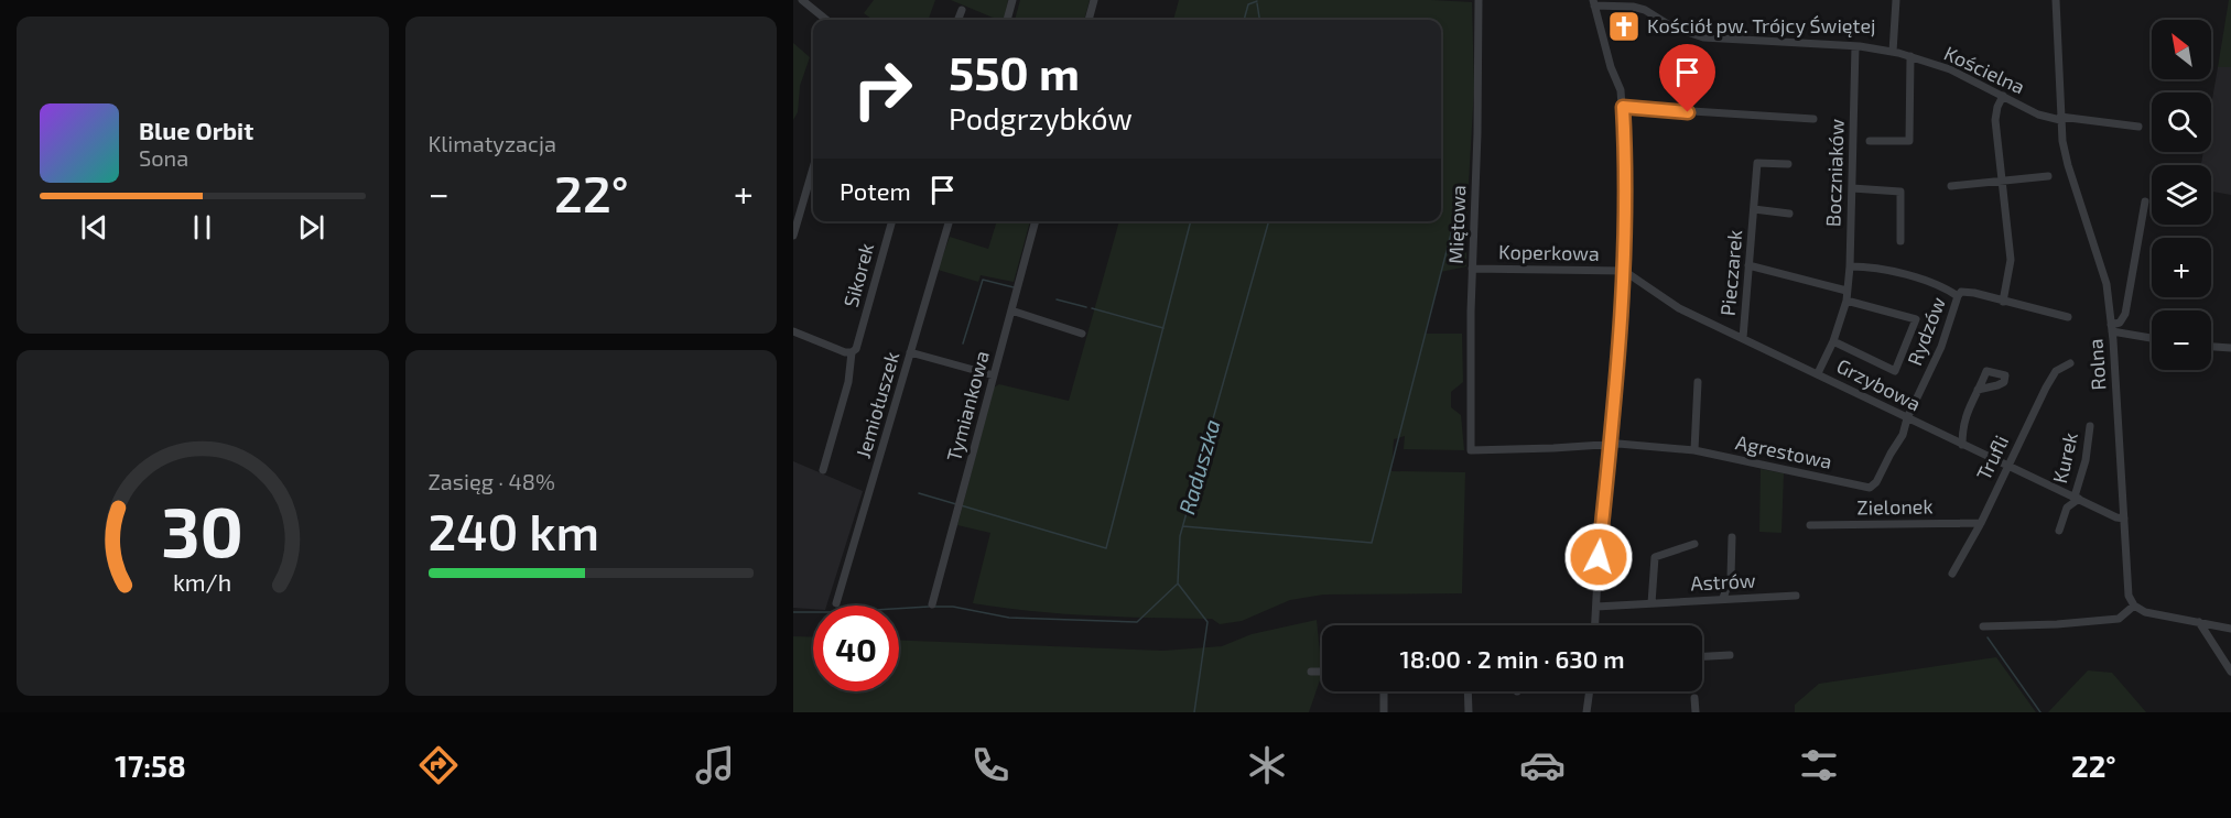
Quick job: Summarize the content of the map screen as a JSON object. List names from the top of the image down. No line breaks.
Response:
{"streets":{"street":["Kościelna","Boczniaków","Miętowa","Koperkowa","Pieczarek","Sikorek","Rydzów","Rolna","Grzybowa","Jemiołuszek","Tymiankowa","Agrestowa","Trufli","Kurek","Zielonek","Astrów"]},"crossings":[["Kościelna","Boczniaków"],["Kościelna","Rolna"],["Boczniaków","Grzybowa"],["Miętowa","Koperkowa"],["Miętowa","Agrestowa"],["Koperkowa","Grzybowa"],["Pieczarek","Grzybowa"],["Rydzów","Grzybowa"],["Rydzów","Agrestowa"],["Rolna","Grzybowa"],["Grzybowa","Agrestowa"],["Grzybowa","Trufli"],["Grzybowa","Kurek"],["Trufli","Zielonek"]],"water":["Raduszka"],"places":{"church":["Kościół pw. Trójcy Świętej"]},"north":"top left","page":{"tile":["Klimatyzacja",["Zasięg · 48%","240 km"]],"map_buttons":["+","−"],"turn":["550 m","Podgrzybków"],"song":["Blue Orbit","Sona"],"then":"Potem","heat":["−","22°","+"],"limit":"40","trip":"18:00 · 2 min · 630 m","tabs":["17:58","22°"],"gauge":["30","km/h"]}}
